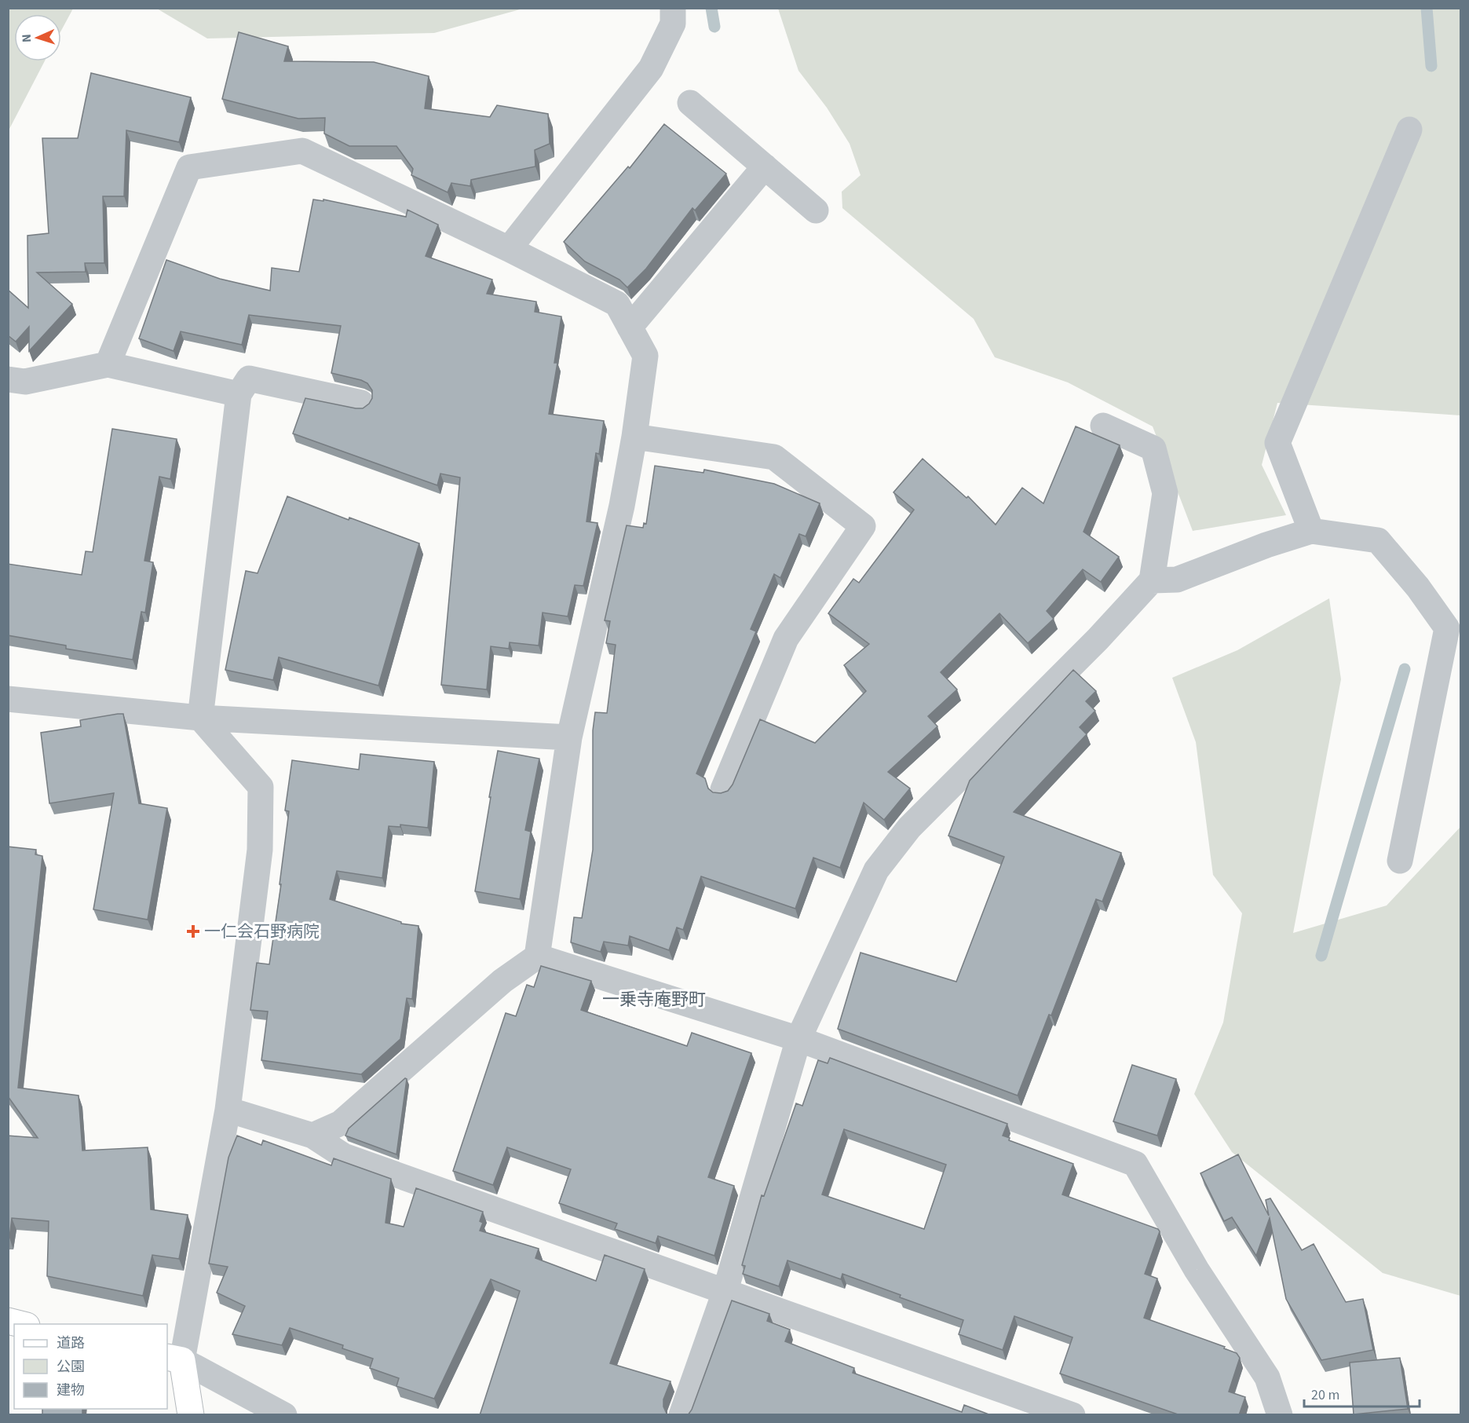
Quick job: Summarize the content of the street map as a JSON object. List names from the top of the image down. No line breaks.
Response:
{"districts":["一乗寺庵野町"],"places":{"health":["一仁会石野病院"]},"legend":["道路","公園","建物"],"scale_bar":"20 m","north":"left"}
